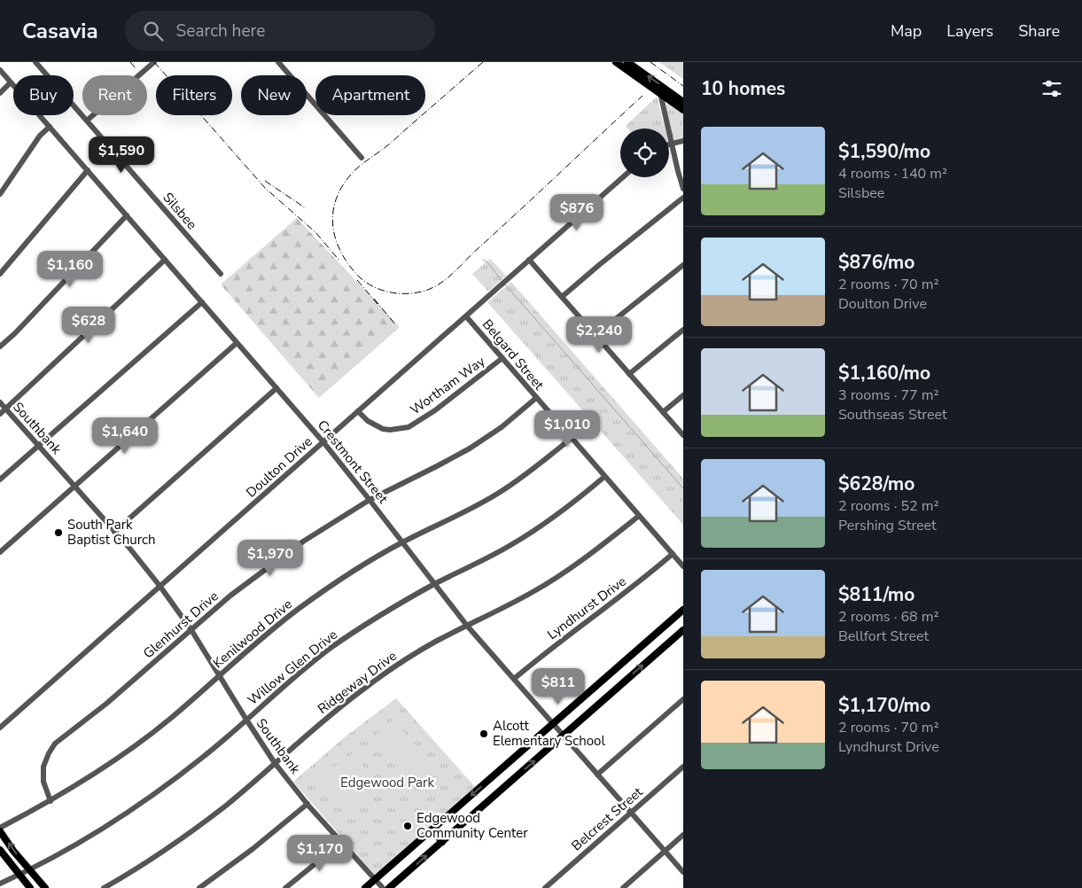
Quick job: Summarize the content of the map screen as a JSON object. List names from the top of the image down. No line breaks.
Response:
{"streets":{"street":["Silsbee","Belgard Street","Wortham Way","Southbank","Crestmont Street","Doulton Drive","Lyndhurst Drive","Glenhurst Drive","Kenilwood Drive","Willow Glen Drive","Ridgeway Drive","Belcrest Street"]},"crossings":[["Belgard Street","Wortham Way"],["Belgard Street","Doulton Drive"],["Belgard Street","Lyndhurst Drive"],["Belgard Street","Glenhurst Drive"],["Belgard Street","Kenilwood Drive"],["Belgard Street","Willow Glen Drive"],["Belgard Street","Ridgeway Drive"],["Wortham Way","Doulton Drive"],["Southbank","Doulton Drive"],["Southbank","Glenhurst Drive"],["Southbank","Kenilwood Drive"],["Southbank","Willow Glen Drive"],["Southbank","Ridgeway Drive"],["Crestmont Street","Doulton Drive"],["Crestmont Street","Lyndhurst Drive"],["Crestmont Street","Glenhurst Drive"],["Crestmont Street","Kenilwood Drive"],["Crestmont Street","Willow Glen Drive"],["Crestmont Street","Ridgeway Drive"],["Crestmont Street","Belcrest Street"],["Glenhurst Drive","Kenilwood Drive"]],"parks":["Edgewood Park"],"places":["South Park Baptist Church","Alcott Elementary School","Edgewood Community Center"],"page":{"header":"Casavia","search":"Search here","nav":["Map","Layers","Share"],"heading":"10 homes","chip":["Buy","Rent","Filters","New","Apartment"],"list":[{"name":"$1,590/mo","note":"4 rooms · 140 m² · Silsbee"},{"name":"$876/mo","note":"2 rooms · 70 m² · Doulton Drive"},{"name":"$1,160/mo","note":"3 rooms · 77 m² · Southseas Street"},{"name":"$628/mo","note":"2 rooms · 52 m² · Pershing Street"},{"name":"$811/mo","note":"2 rooms · 68 m² · Bellfort Street"},{"name":"$1,170/mo","note":"2 rooms · 70 m² · Lyndhurst Drive"}],"price":["$1,590","$876","$1,160","$628","$2,240","$1,010","$1,640","$1,970","$811","$1,170"]}}
